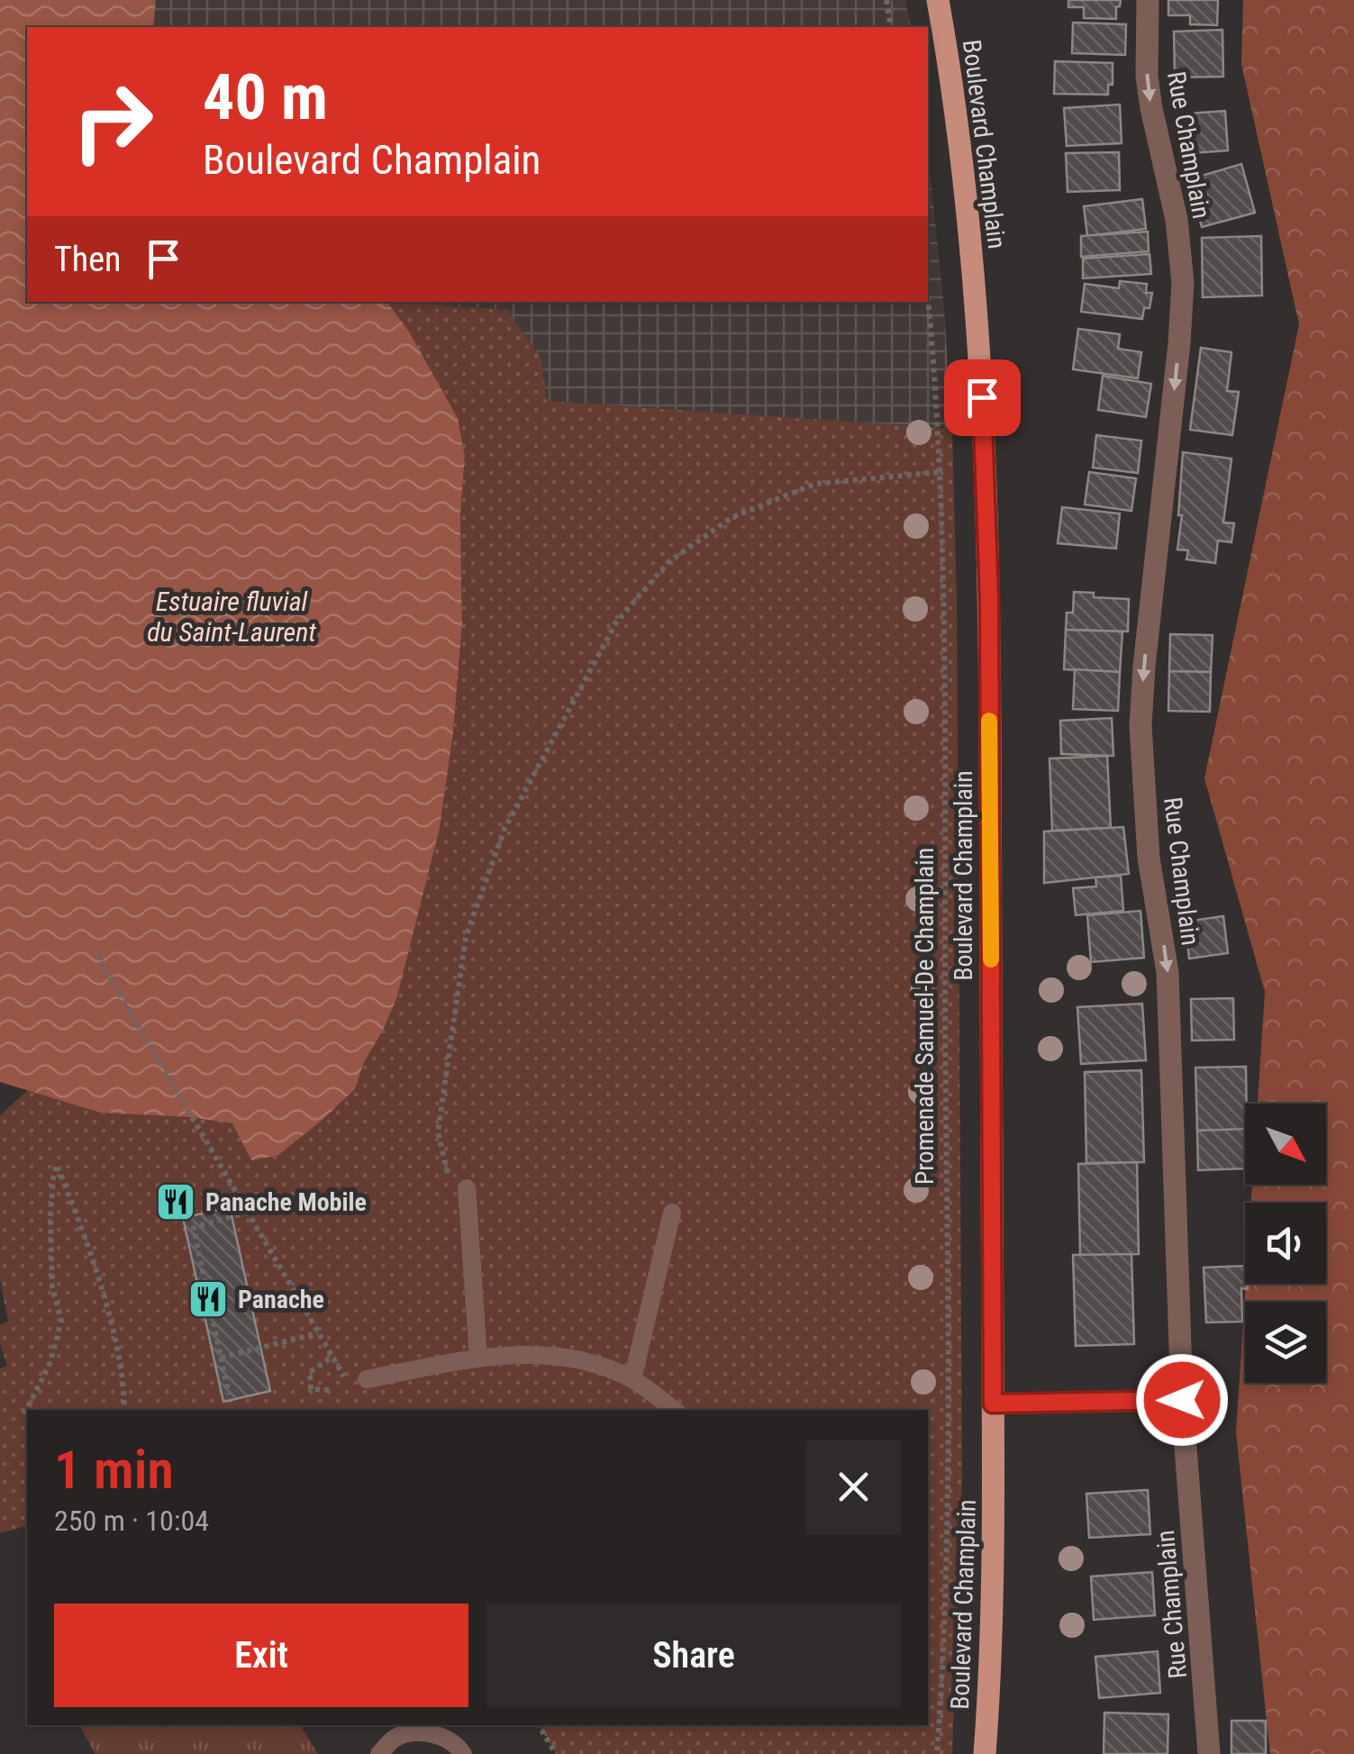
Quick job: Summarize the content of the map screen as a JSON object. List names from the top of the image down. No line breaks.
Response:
{"streets":{"main road":["Boulevard Champlain"],"street":["Rue Champlain"],"path":["Promenade Samuel-De Champlain"]},"one_way":["Rue Champlain"],"water":["Estuaire fluvial du Saint-Laurent"],"places":{"restaurant":["Panache Mobile","Panache"]},"north":"bottom right","page":{"turn":["40 m","Boulevard Champlain"],"then":"Then","heading":["1 min","250 m · 10:04"],"buttons":["Exit","Share"]}}
